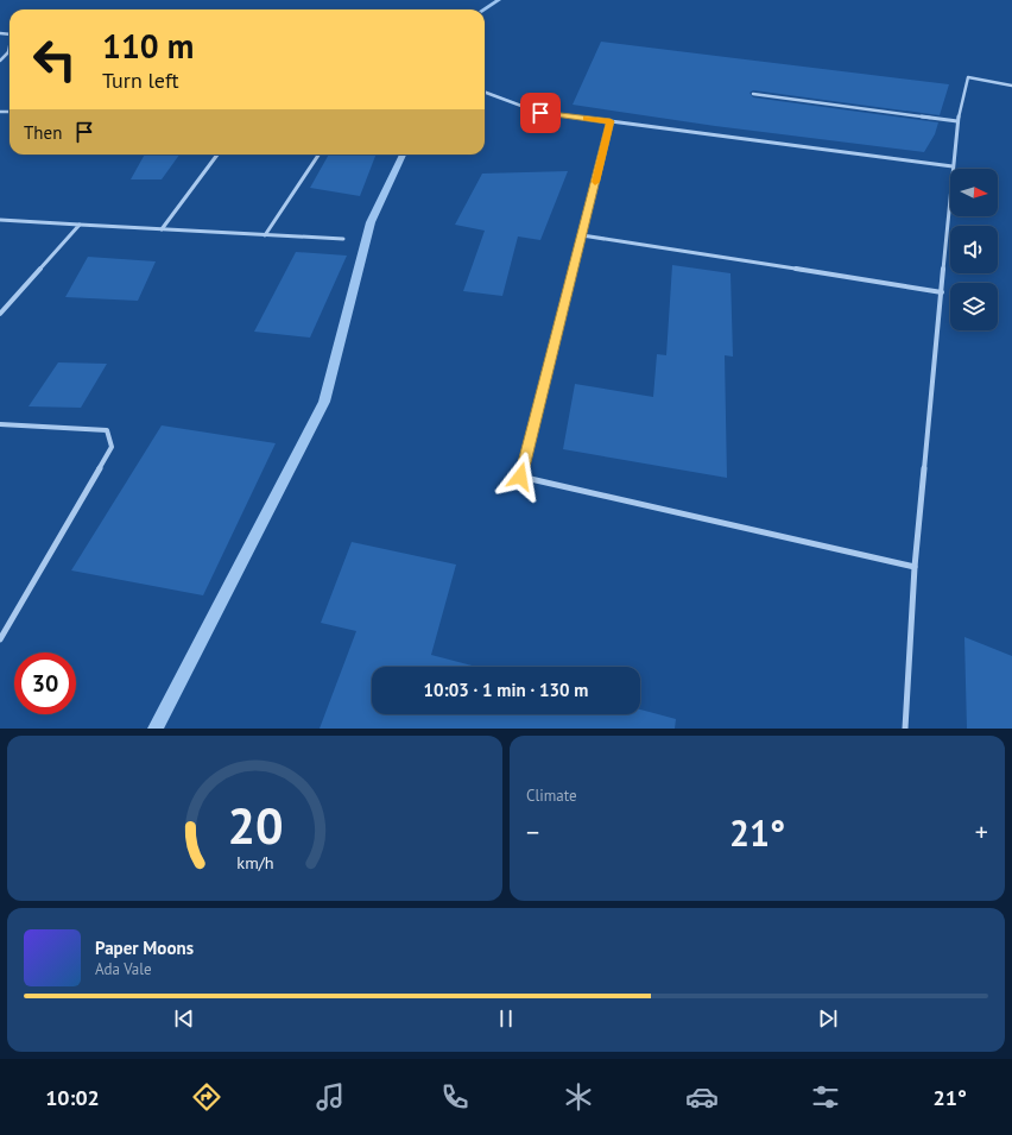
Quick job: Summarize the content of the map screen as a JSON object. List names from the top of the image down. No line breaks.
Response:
{"north":"right","page":{"turn":["110 m","Turn left"],"then":"Then","limit":"30","trip":"10:03 · 1 min · 130 m","tile":"Climate","heat":["−","21°","+"],"song":["Paper Moons","Ada Vale"],"tabs":["10:02","21°"],"gauge":["20","km/h"]}}
